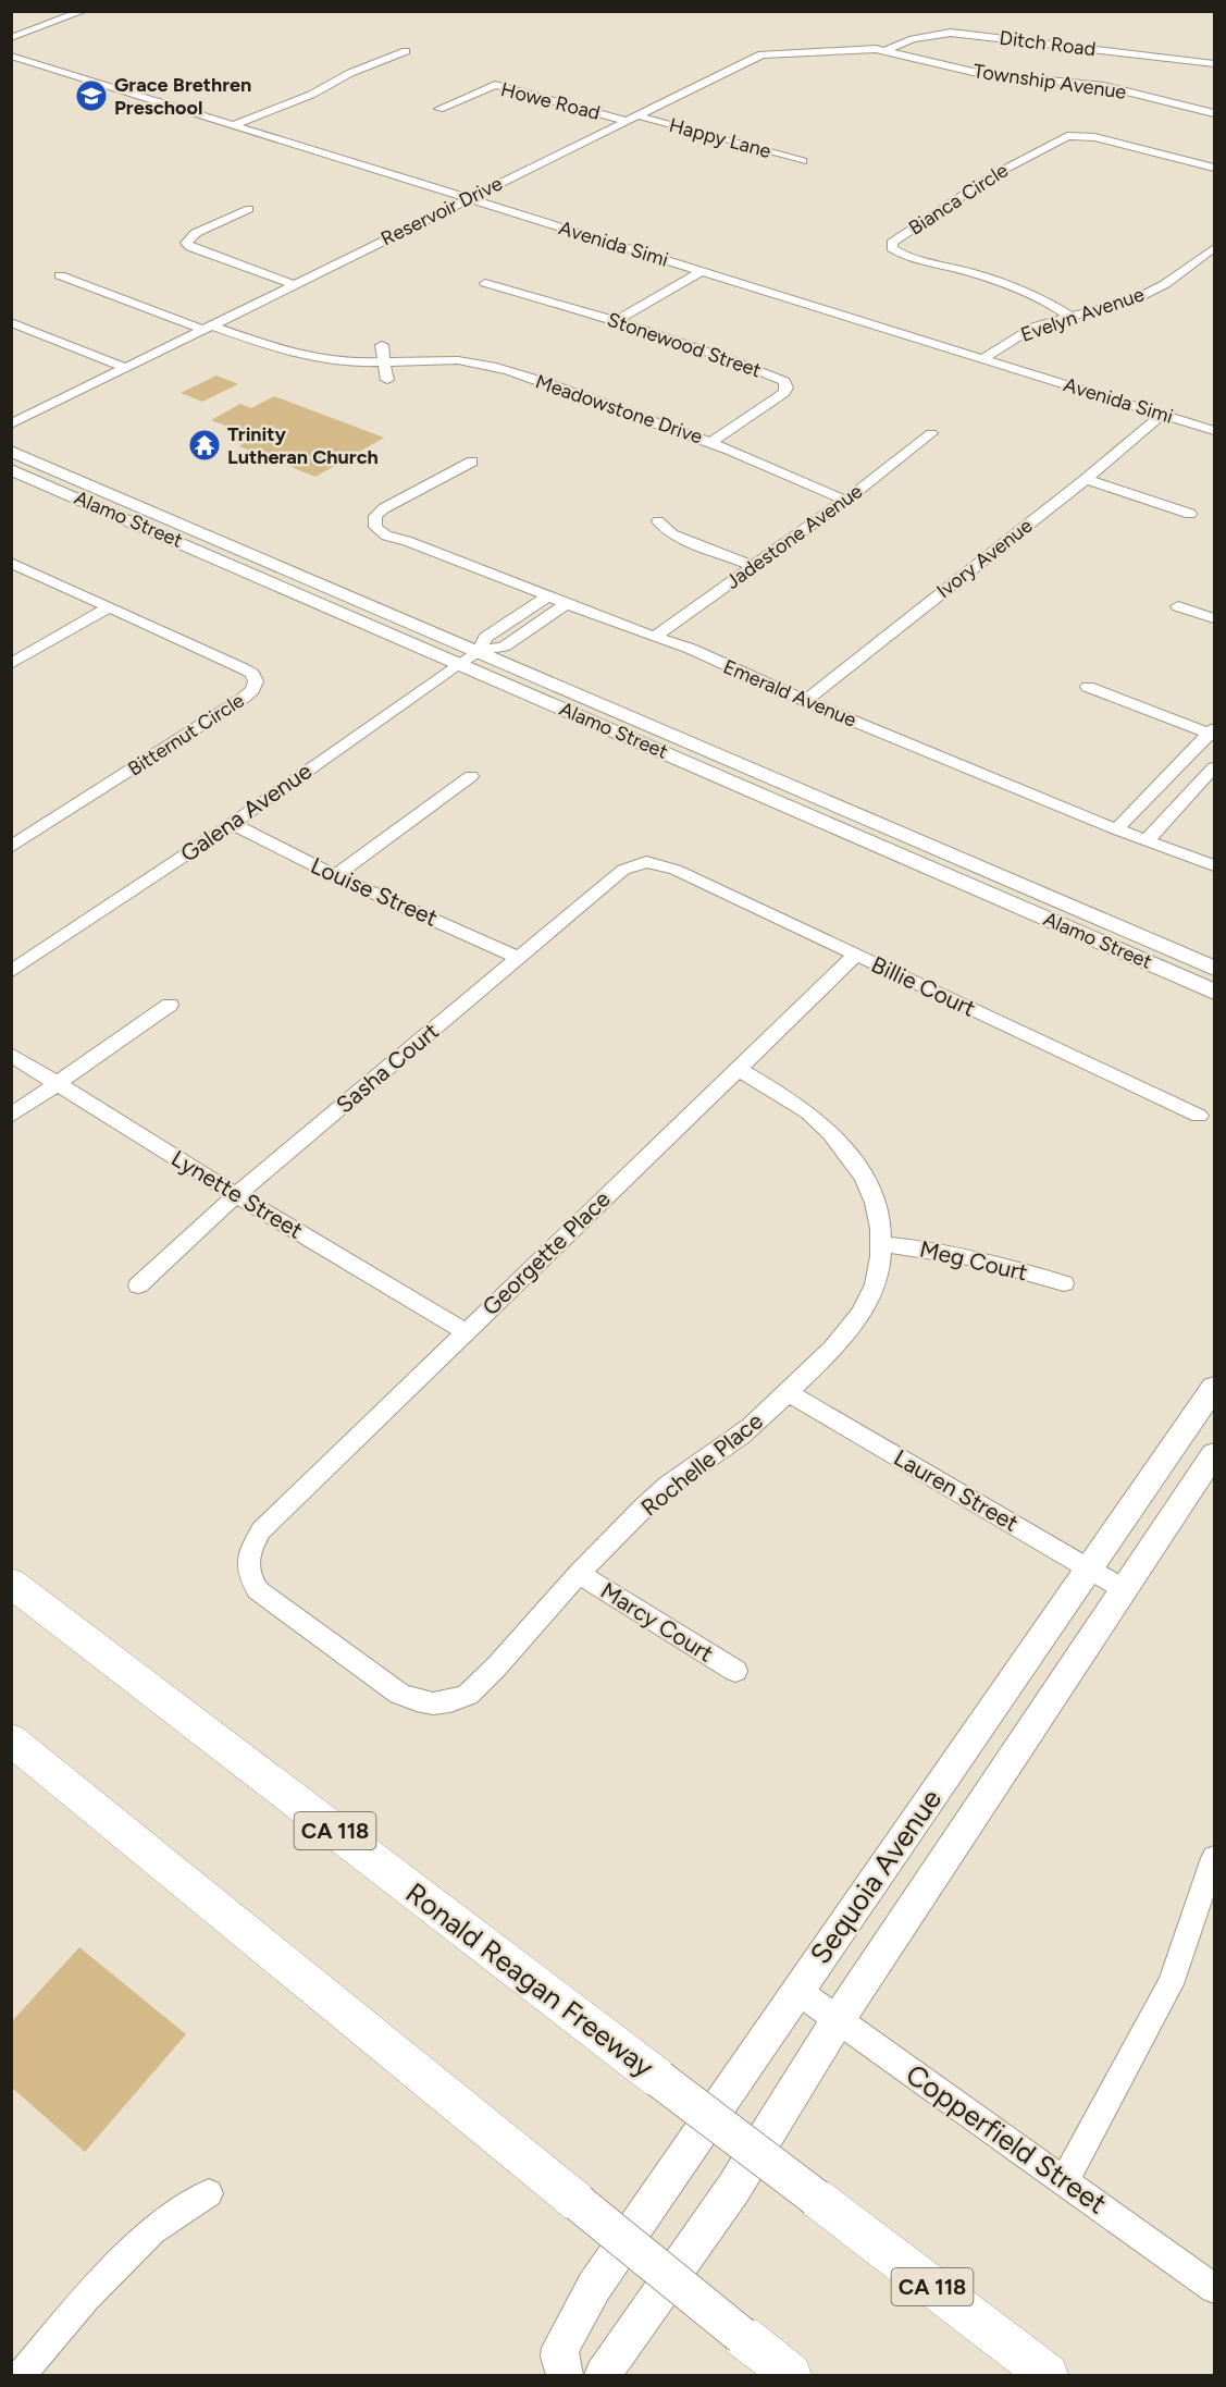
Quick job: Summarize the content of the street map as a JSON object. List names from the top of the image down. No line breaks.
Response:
{"streets":{"highway":["CA 118","Ronald Reagan Freeway"],"main road":["Alamo Street","Sequoia Avenue"],"street":["Ditch Road","Township Avenue","Howe Road","Happy Lane","Bianca Circle","Reservoir Drive","Avenida Simi","Evelyn Avenue","Stonewood Street","Meadowstone Drive","Jadestone Avenue","Ivory Avenue","Emerald Avenue","Bitternut Circle","Galena Avenue","Louise Street","Billie Court","Sasha Court","Lynette Street","Georgette Place","Meg Court","Rochelle Place","Lauren Street","Marcy Court","Copperfield Street"]},"crossings":[["Ditch Road","Township Avenue"],["Ditch Road","Reservoir Drive"],["Township Avenue","Reservoir Drive"],["Howe Road","Reservoir Drive"],["Happy Lane","Reservoir Drive"],["Bianca Circle","Evelyn Avenue"],["Reservoir Drive","Avenida Simi"],["Reservoir Drive","Meadowstone Drive"],["Avenida Simi","Evelyn Avenue"],["Avenida Simi","Ivory Avenue"],["Stonewood Street","Meadowstone Drive"],["Meadowstone Drive","Jadestone Avenue"],["Alamo Street","Galena Avenue"],["Jadestone Avenue","Emerald Avenue"],["Ivory Avenue","Emerald Avenue"],["Emerald Avenue","Galena Avenue"],["Galena Avenue","Louise Street"],["Louise Street","Sasha Court"],["Billie Court","Sasha Court"],["Billie Court","Georgette Place"],["Sasha Court","Lynette Street"],["Lynette Street","Georgette Place"],["Georgette Place","Rochelle Place"],["Meg Court","Rochelle Place"],["Rochelle Place","Lauren Street"],["Rochelle Place","Marcy Court"],["Lauren Street","Sequoia Avenue"],["Sequoia Avenue","Copperfield Street"]],"places":{"school or university":["Grace Brethren Preschool"],"temple":["Trinity Lutheran Church"]}}
